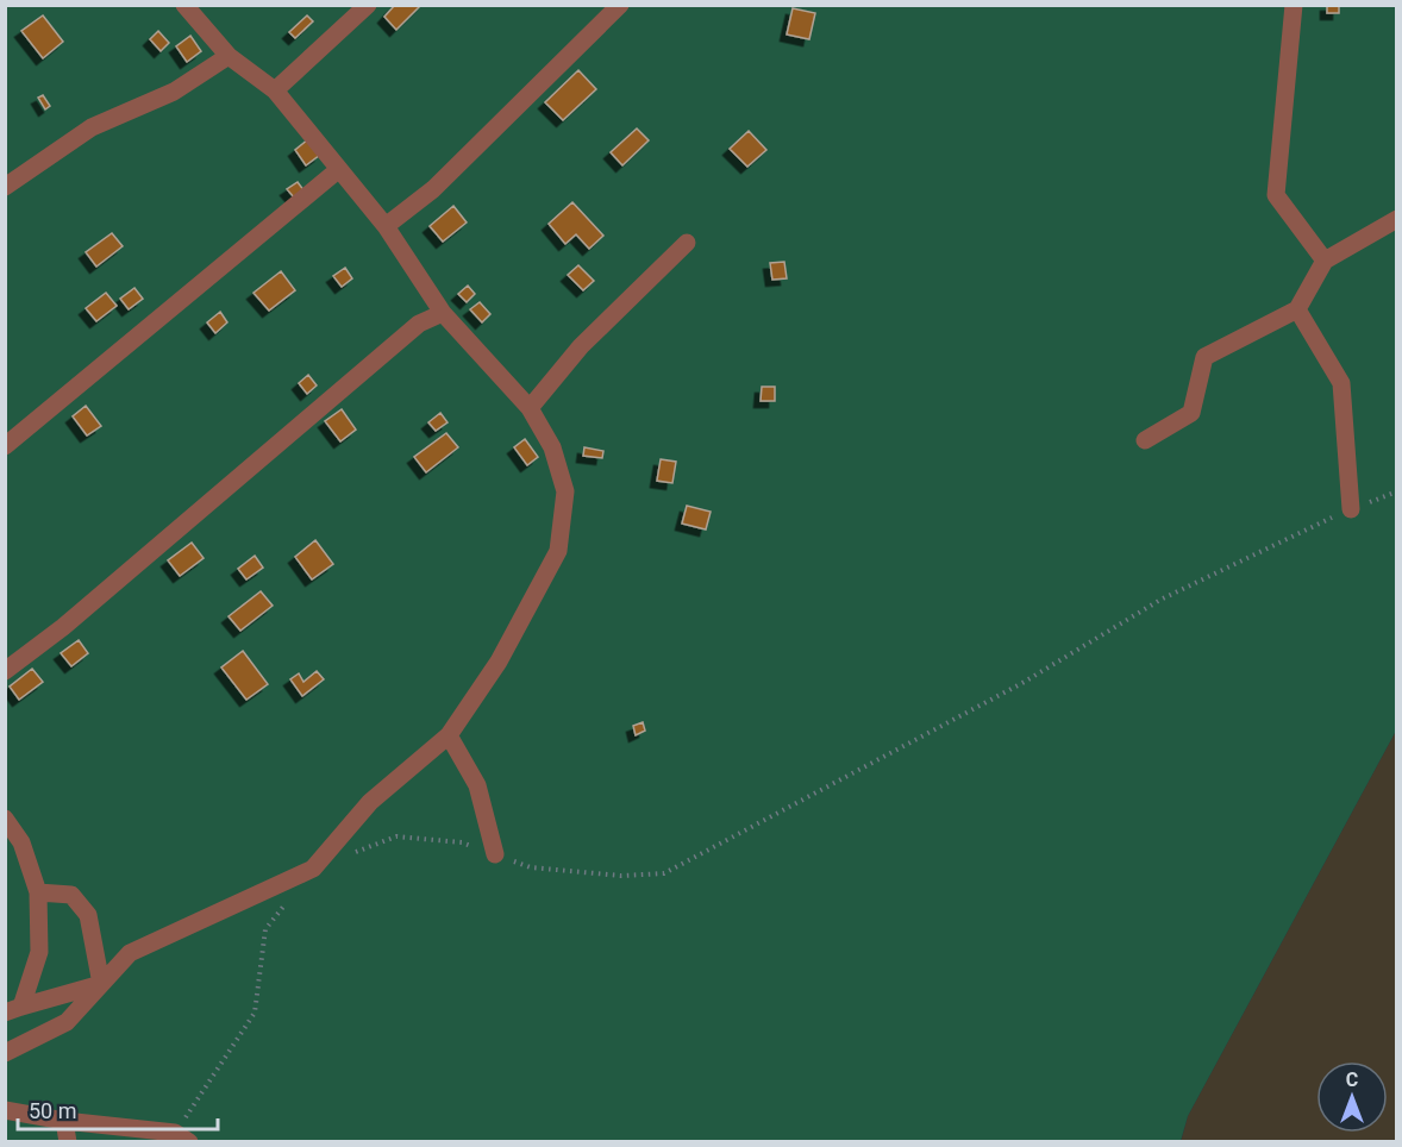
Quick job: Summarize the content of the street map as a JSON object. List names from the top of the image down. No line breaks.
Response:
{"scale_bar":"50 m","north":"top"}
